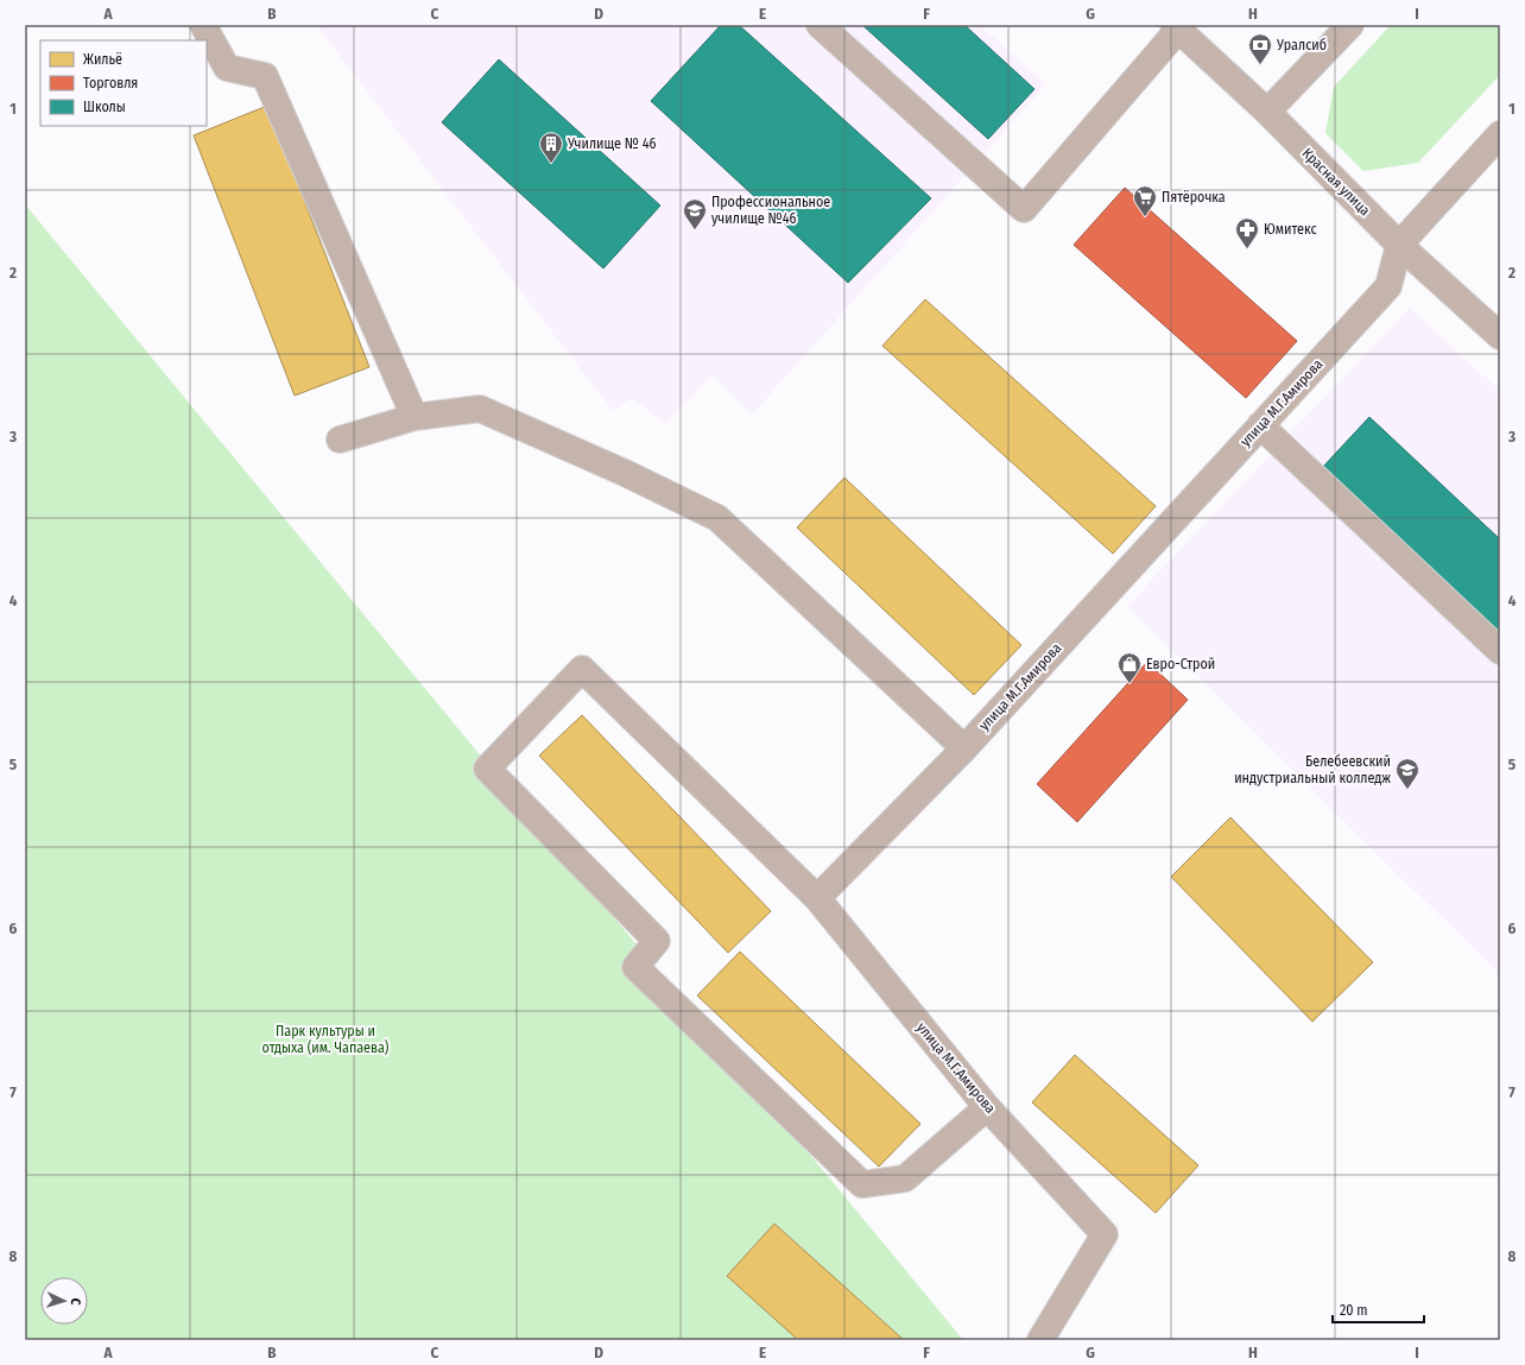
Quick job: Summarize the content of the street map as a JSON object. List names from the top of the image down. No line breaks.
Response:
{"streets":{"street":["Красная улица","улица М.Г.Амирова"]},"crossings":[["Красная улица","улица М.Г.Амирова"]],"parks":["Парк культуры и отдыха (им. Чапаева)"],"places":{"bank":["Уралсиб"],"building":["Училище № 46"],"supermarket":["Пятёрочка"],"school or university":["Профессиональное училище №46","Белебеевский индустриальный колледж"],"pharmacy":["Юмитекс"],"shop":["Евро-Строй"]},"legend":["Жильё","Торговля","Школы"],"scale_bar":"20 m","north":"right","grid":{"columns":["A","B","C","D","E","F","G","H","I"],"rows":["1","2","3","4","5","6","7","8"]}}
